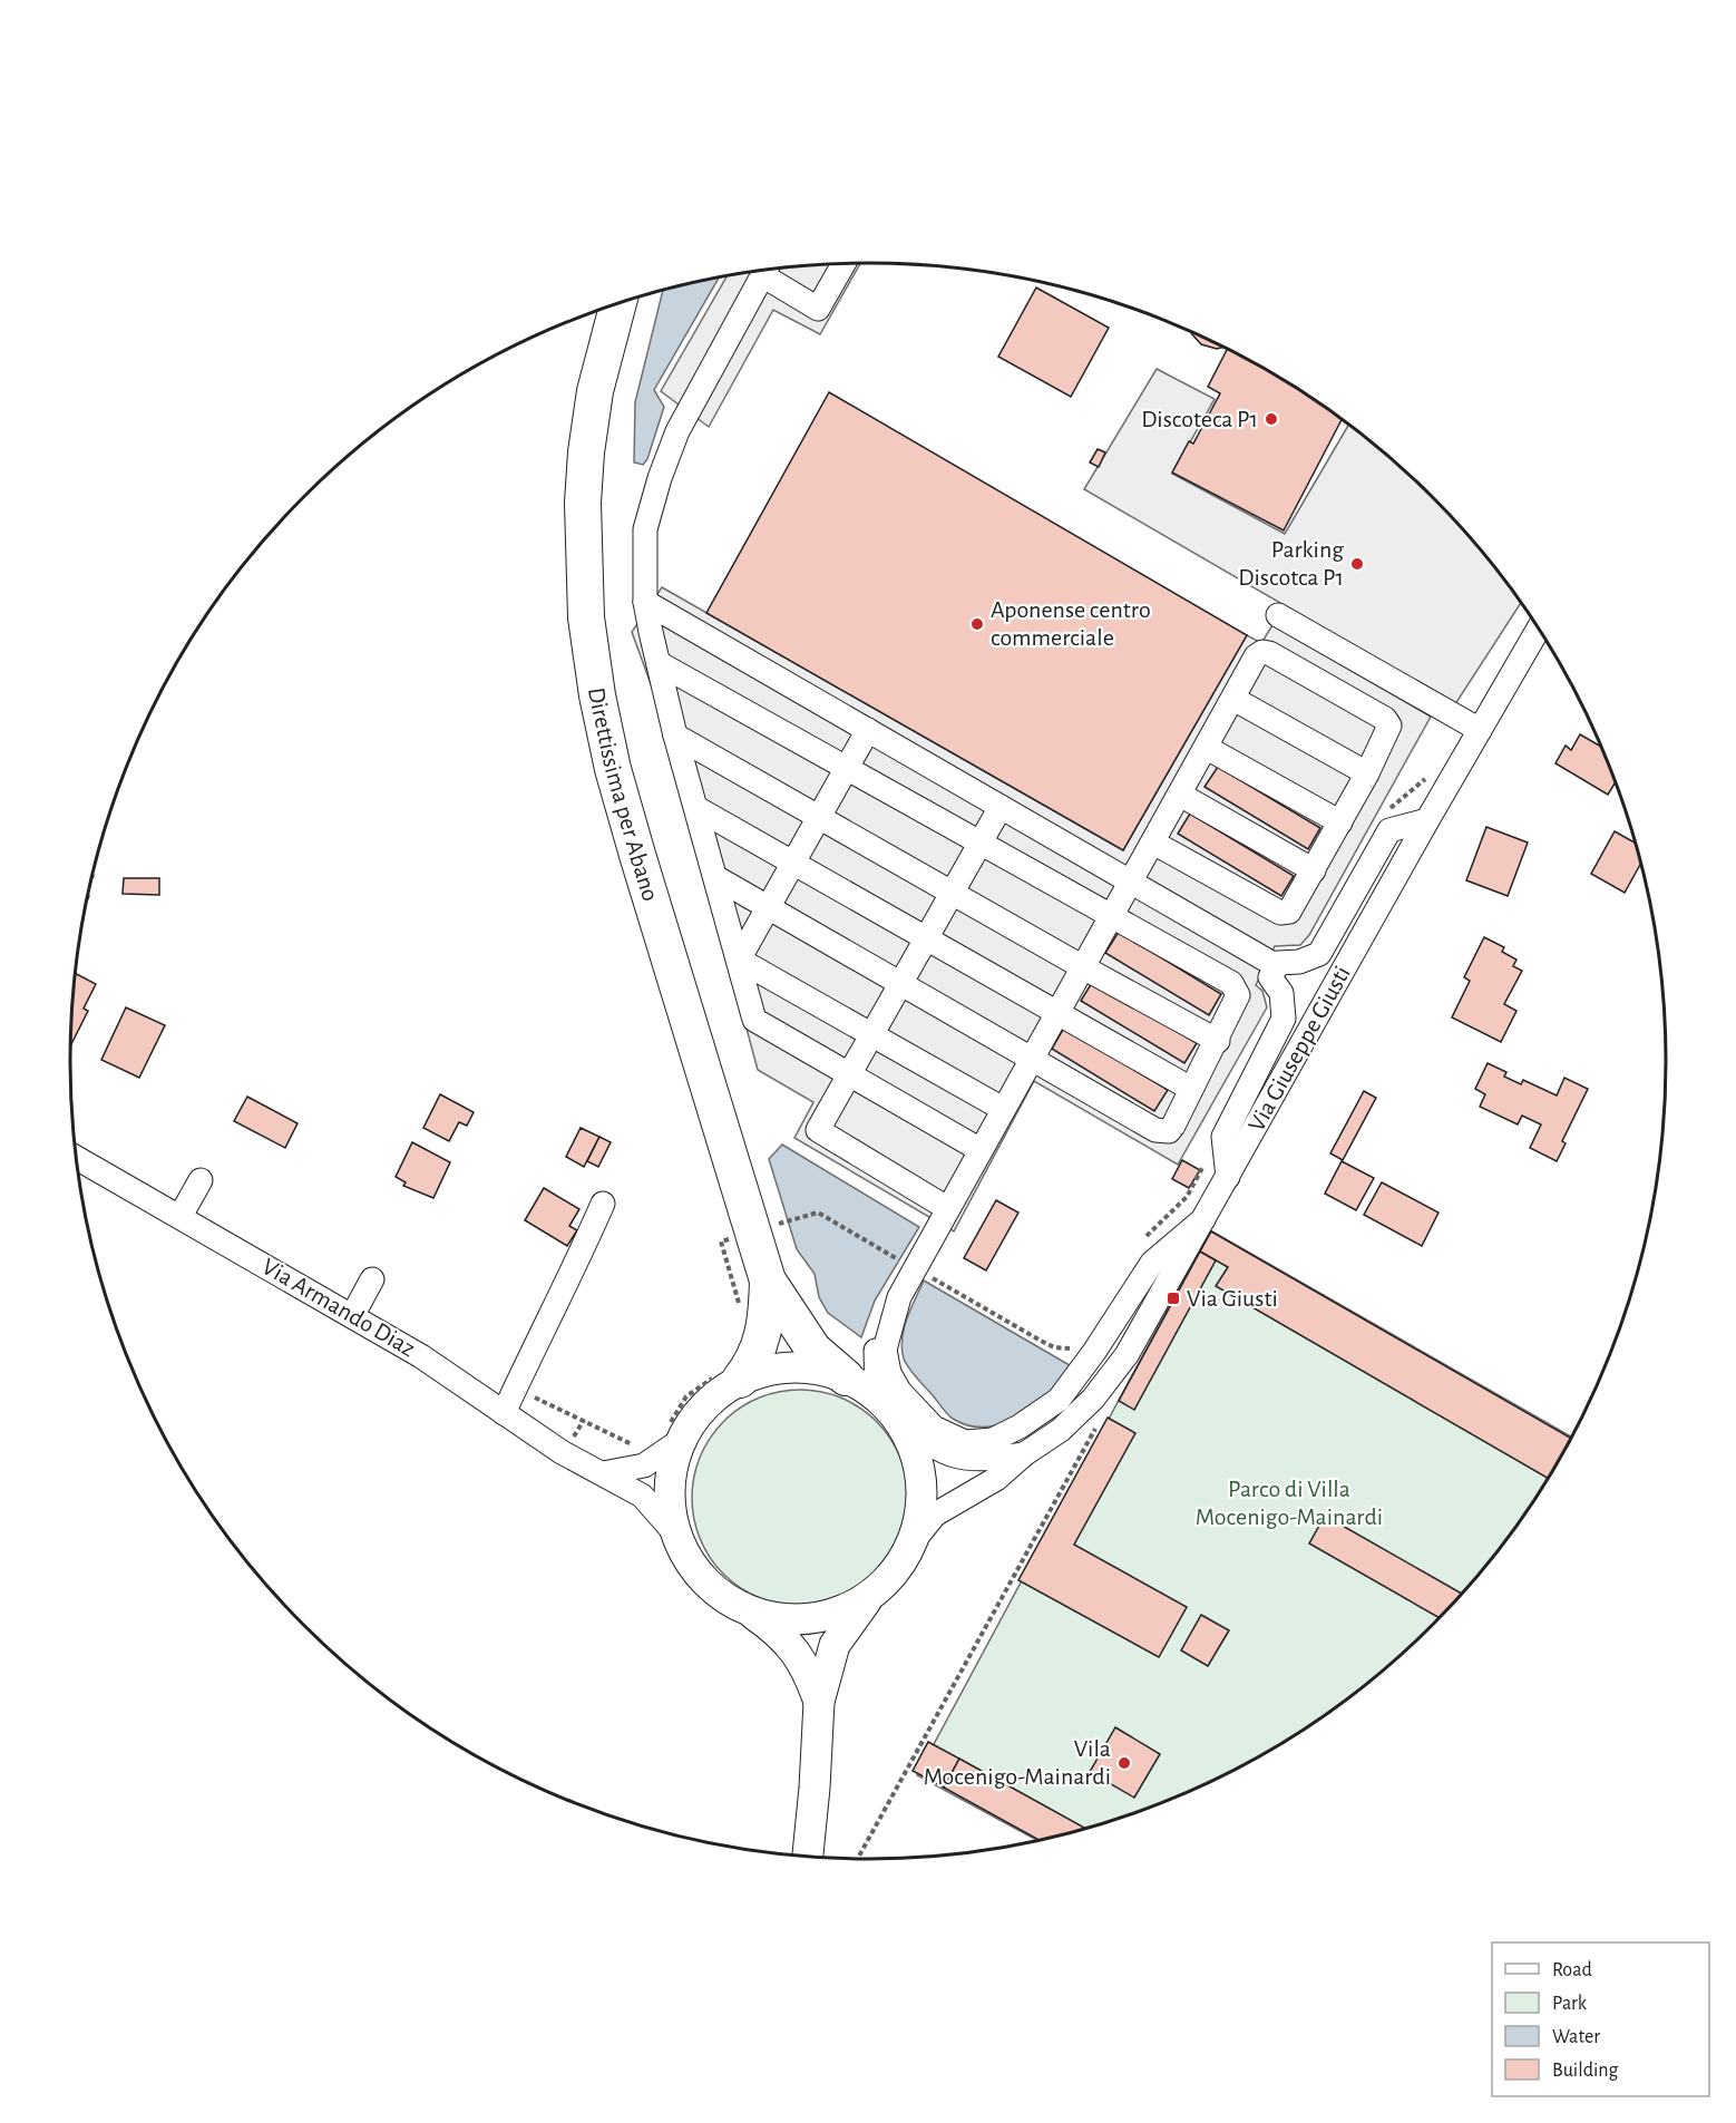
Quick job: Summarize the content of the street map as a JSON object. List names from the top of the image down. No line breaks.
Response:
{"streets":{"highway":["Direttissima per Abano"],"street":["Via Giuseppe Giusti","Via Armando Diaz"]},"parks":["Parco di Villa Mocenigo-Mainardi"],"places":{"other":["Discoteca P1","Parking Discotca P1","Aponense centro commerciale","Vila Mocenigo-Mainardi"],"transit":["Via Giusti"]},"legend":["Road","Park","Water","Building"]}
